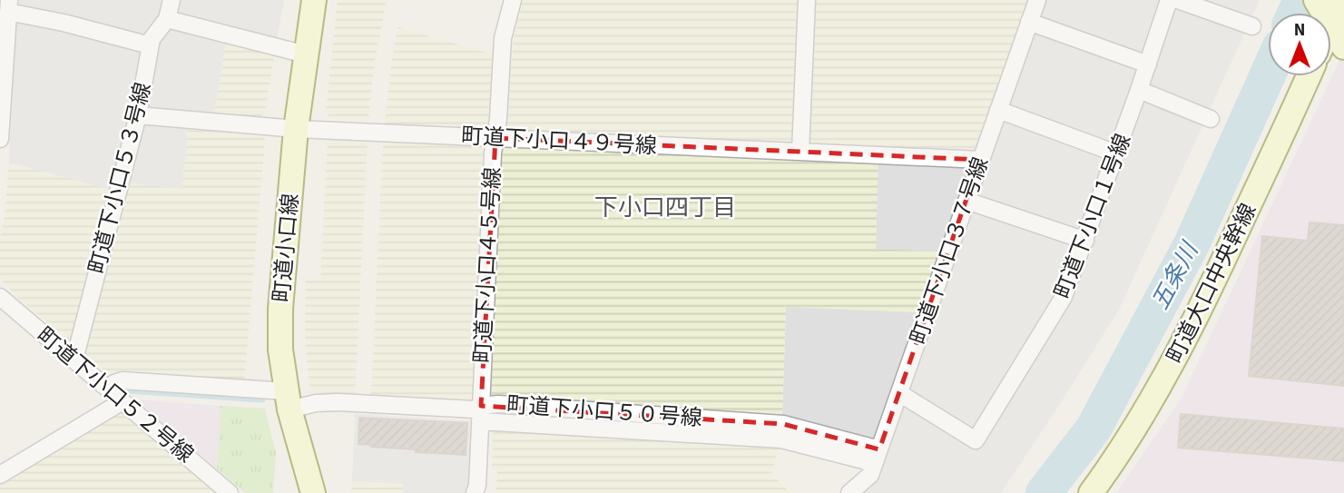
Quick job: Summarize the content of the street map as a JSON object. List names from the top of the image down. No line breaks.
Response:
{"streets":{"street":["町道下小口４９号線","町道下小口５３号線","町道下小口１号線","町道小口線","町道下小口３７号線","町道下小口４５号線","町道大口中央幹線","町道下小口５２号線","町道下小口５０号線"]},"crossings":[["町道下小口４９号線","町道下小口５３号線"],["町道下小口４９号線","町道小口線"],["町道下小口４９号線","町道下小口３７号線"],["町道下小口４９号線","町道下小口４５号線"],["町道下小口５３号線","町道下小口５２号線"],["町道下小口１号線","町道下小口３７号線"],["町道小口線","町道下小口５０号線"],["町道下小口３７号線","町道下小口５０号線"],["町道下小口４５号線","町道下小口５０号線"],["町道下小口５２号線","町道下小口５０号線"]],"districts":["下小口四丁目"],"water":["五条川"],"north":"top"}
